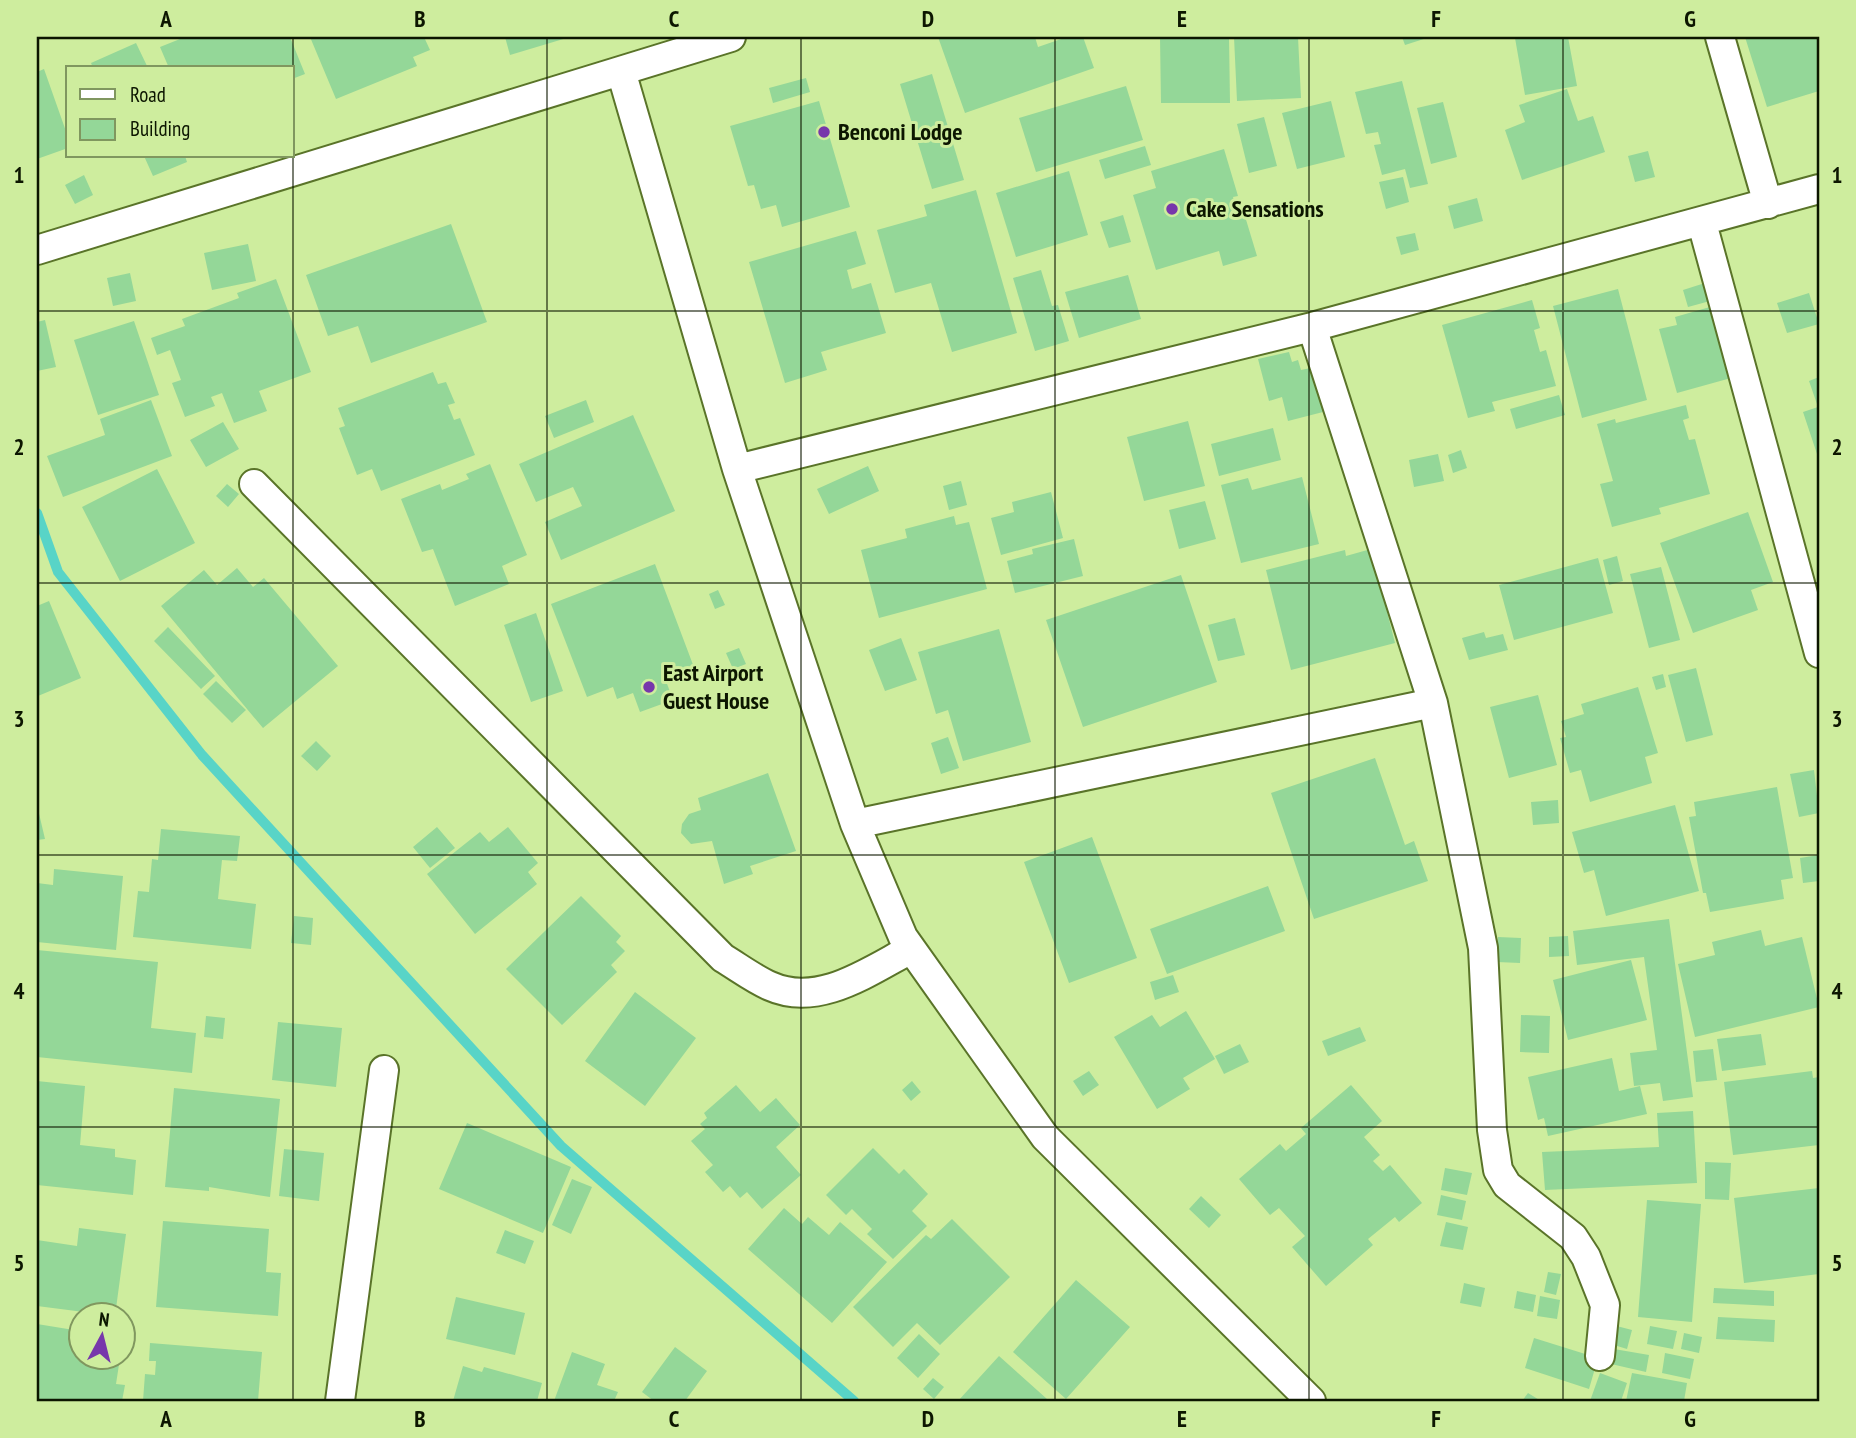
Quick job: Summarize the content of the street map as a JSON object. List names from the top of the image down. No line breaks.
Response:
{"places":["Benconi Lodge","Cake Sensations","East Airport Guest House"],"legend":["Road","Building"],"north":"top","grid":{"columns":["A","B","C","D","E","F","G"],"rows":["1","2","3","4","5"]}}
